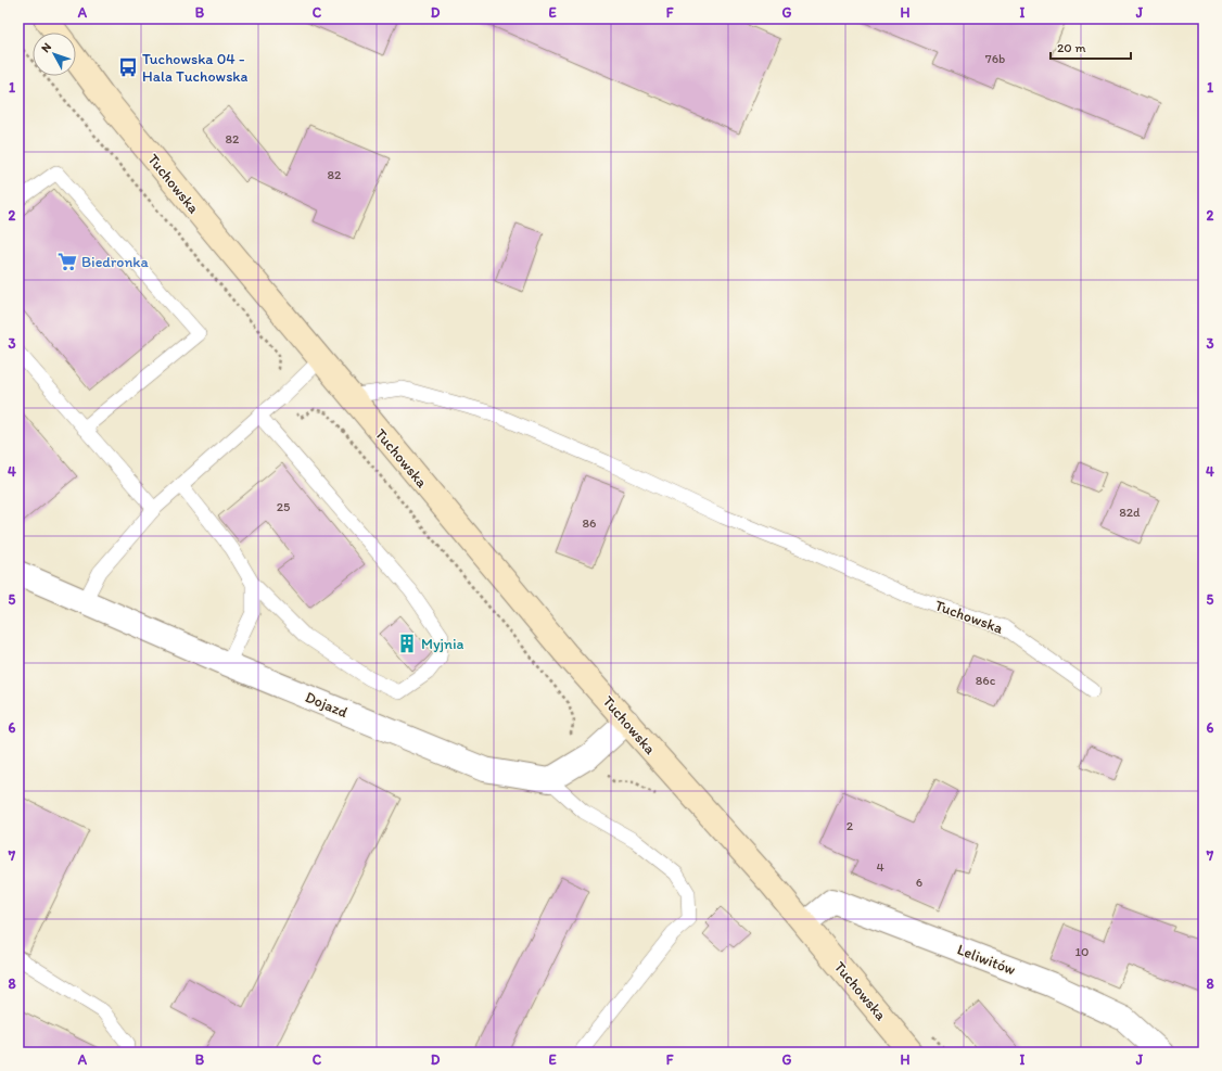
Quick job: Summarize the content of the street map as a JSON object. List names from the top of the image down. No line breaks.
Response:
{"streets":{"street":["Tuchowska","Dojazd","Leliwitów"]},"crossings":[["Tuchowska","Leliwitów"]],"places":{"bus stop":["Tuchowska 04 - Hala Tuchowska"],"supermarket":["Biedronka"],"building":["Myjnia"]},"house_numbers":["76b","82","82","25","82d","86","86c","2","4","6","10"],"scale_bar":"20 m","north":"top left","grid":{"columns":["A","B","C","D","E","F","G","H","I","J"],"rows":["1","2","3","4","5","6","7","8"]}}
